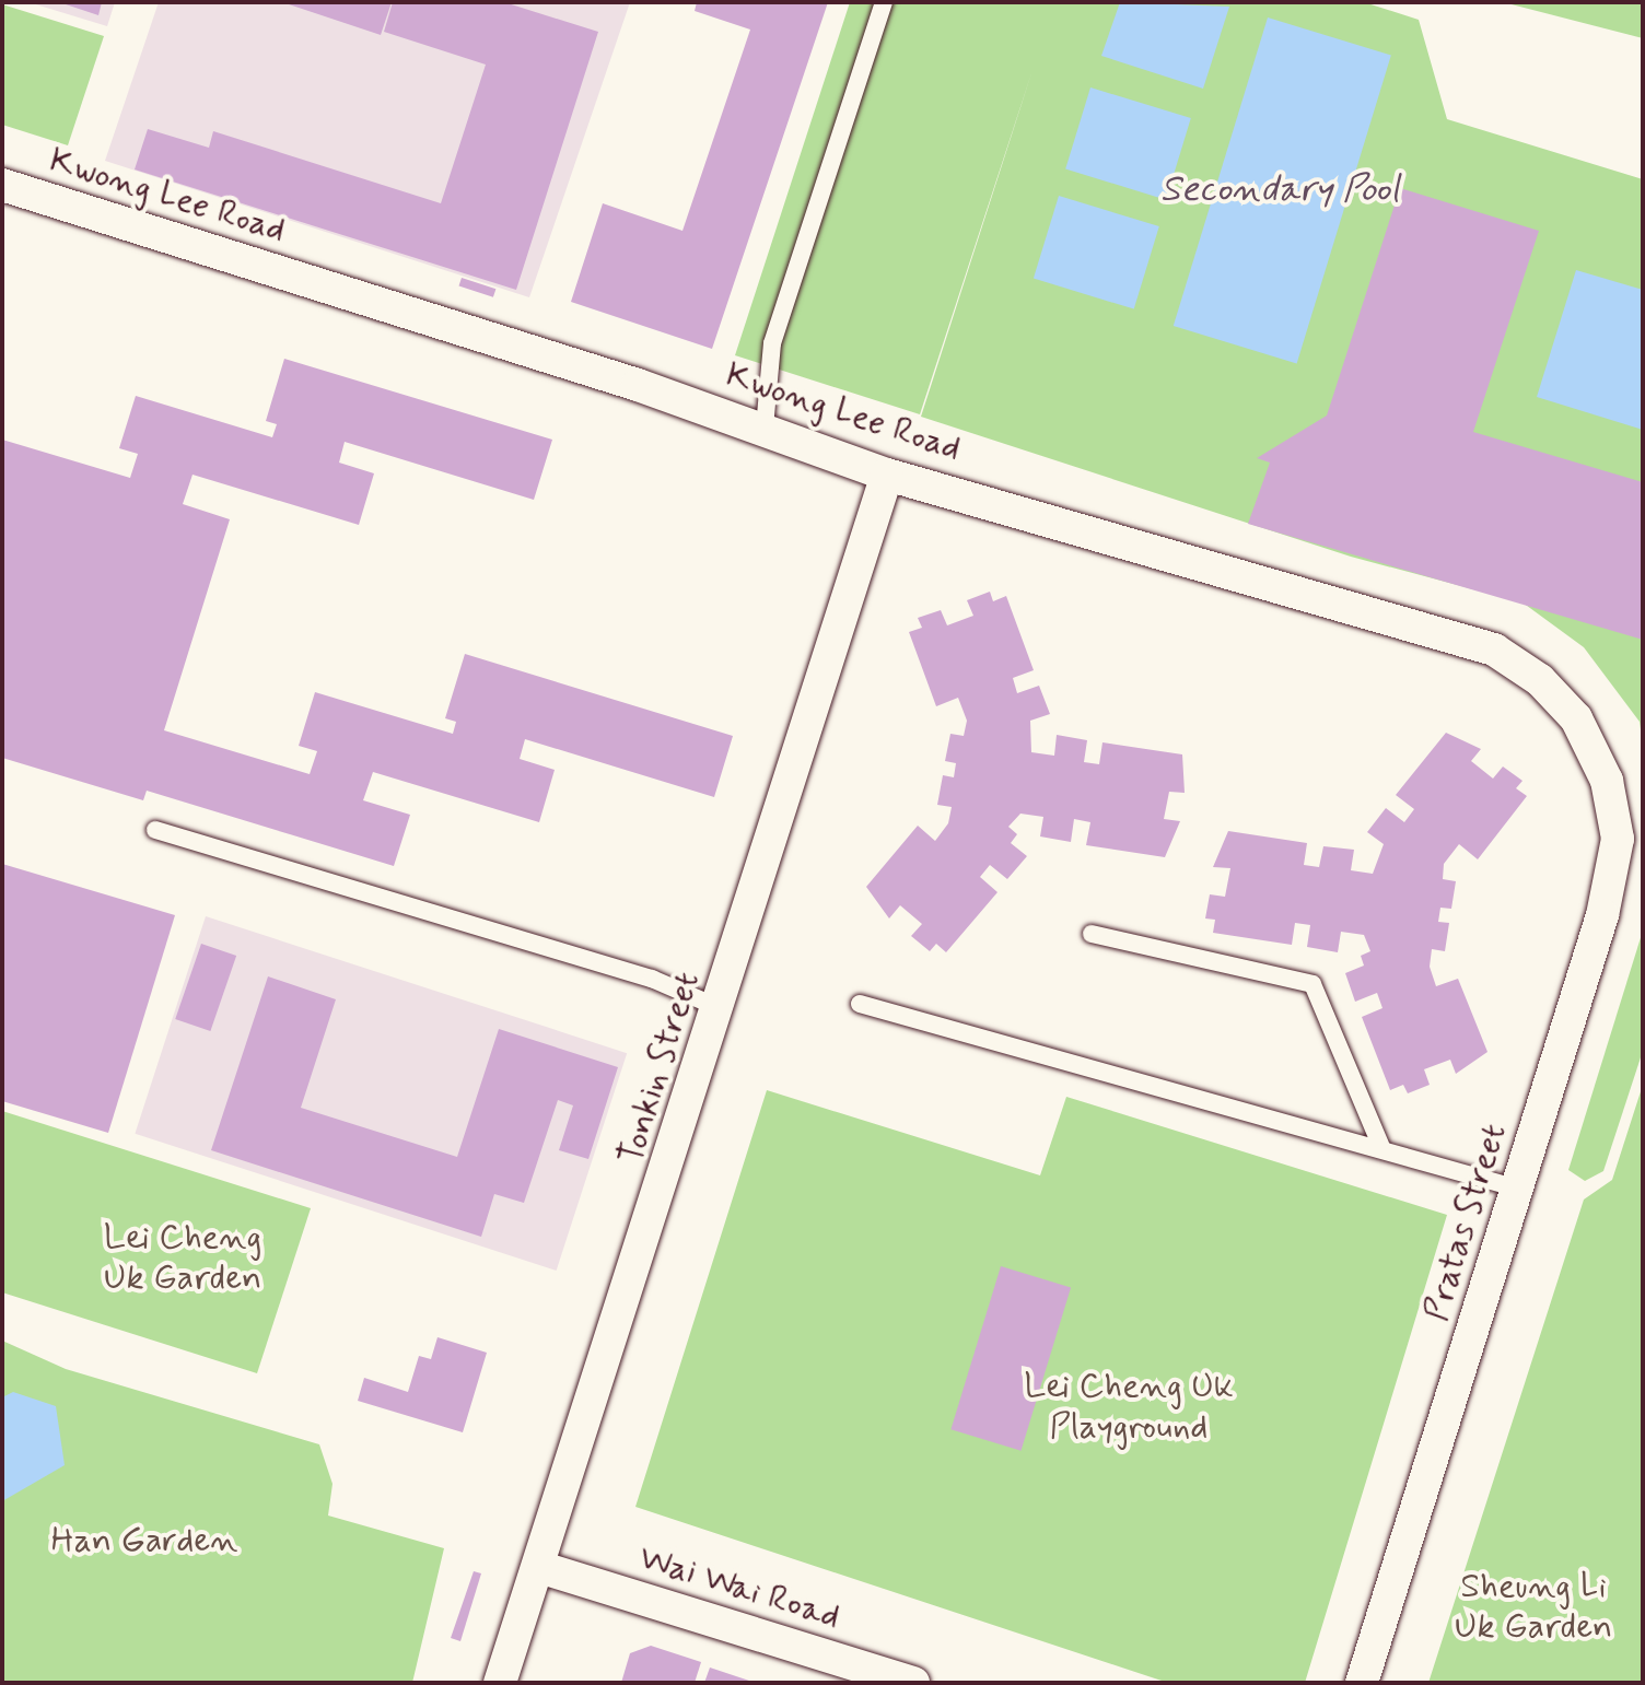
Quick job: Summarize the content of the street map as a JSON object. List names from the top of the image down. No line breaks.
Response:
{"streets":{"street":["Kwong Lee Road","Tonkin Street","Pratas Street","Wai Wai Road"]},"crossings":[["Kwong Lee Road","Tonkin Street"],["Kwong Lee Road","Pratas Street"],["Tonkin Street","Wai Wai Road"]],"water":["Secondary Pool"],"parks":["Lei Cheng Uk Garden","Lei Cheng Uk Playground","Han Garden","Sheung Li Uk Garden"]}
